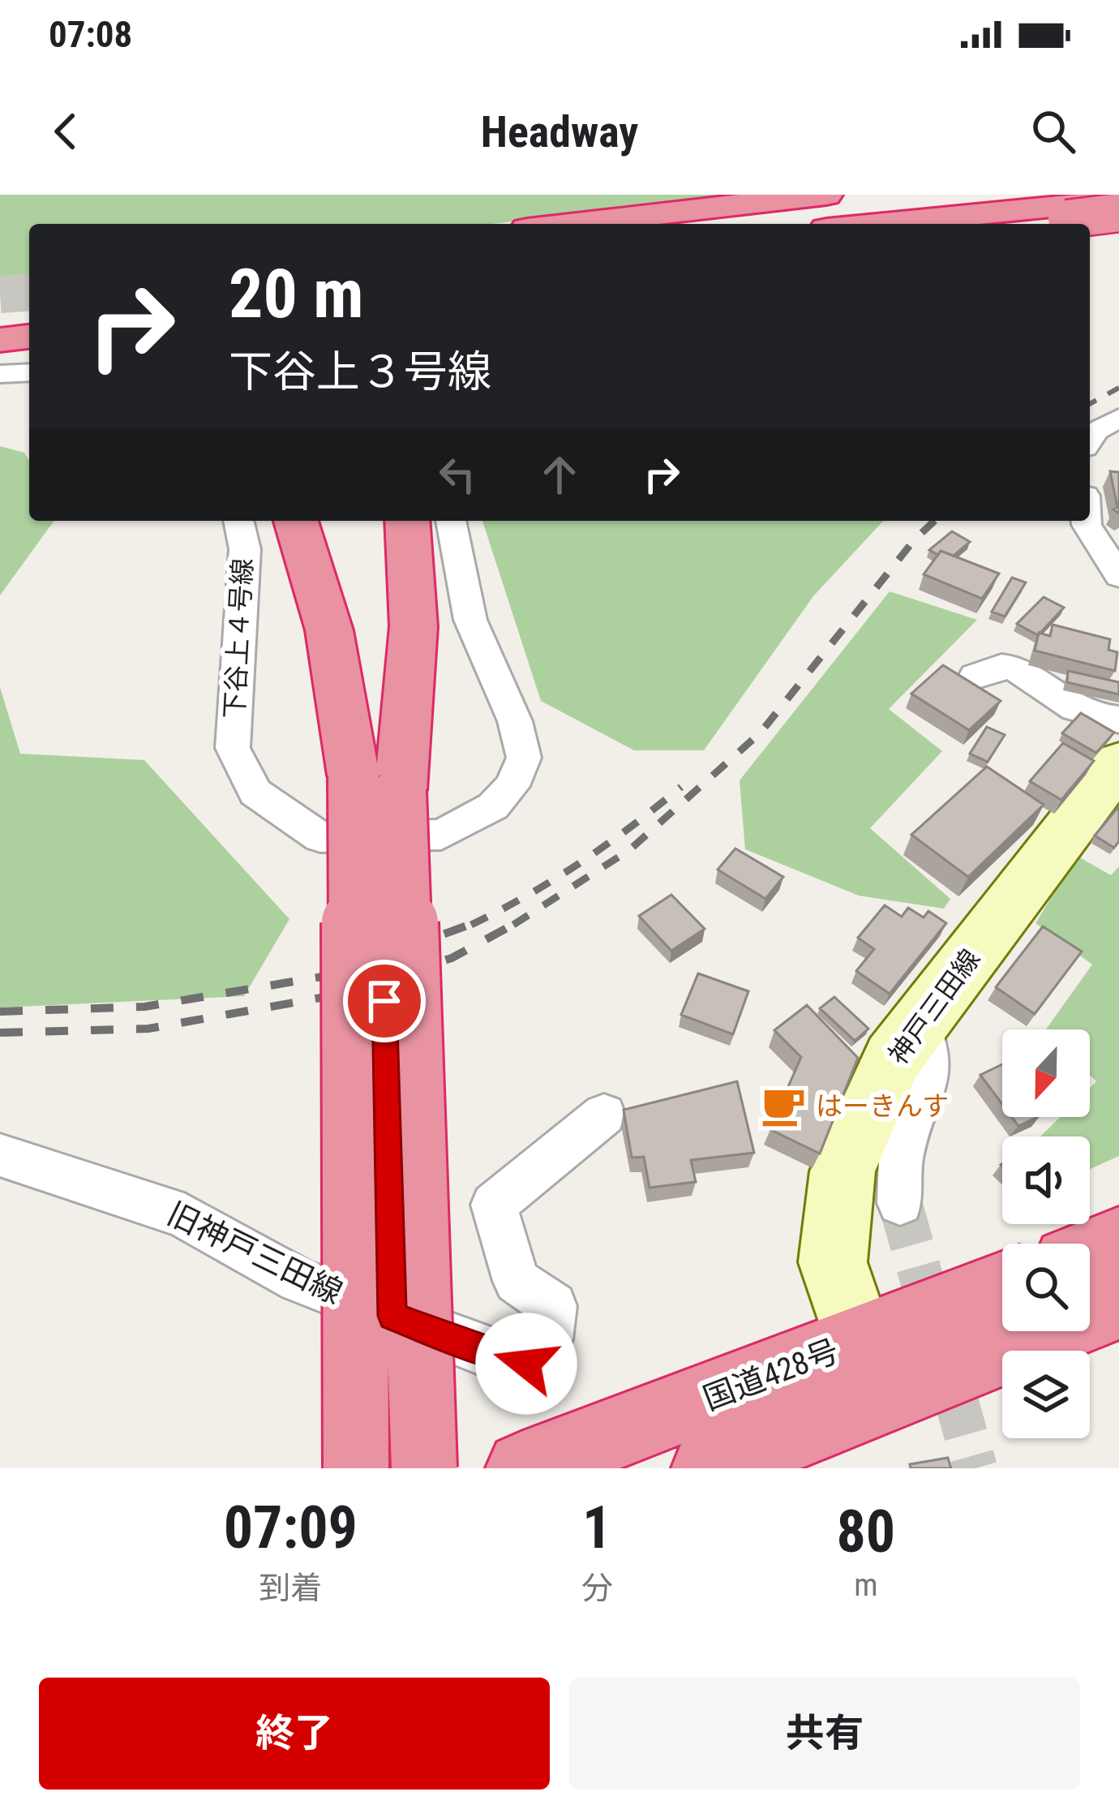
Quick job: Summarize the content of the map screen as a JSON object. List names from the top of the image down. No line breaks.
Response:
{"streets":{"highway":["国道428号"],"street":["下谷上４号線","神戸三田線","旧神戸三田線"]},"crossings":[["神戸三田線","国道428号"]],"places":{"cafe":["はーきんす"]},"north":"bottom","page":{"status":"07:08","header":"Headway","turn":["20 m","下谷上３号線"],"eta":["07:09","到着","1","分","80","m"],"buttons":["終了","共有"]}}
